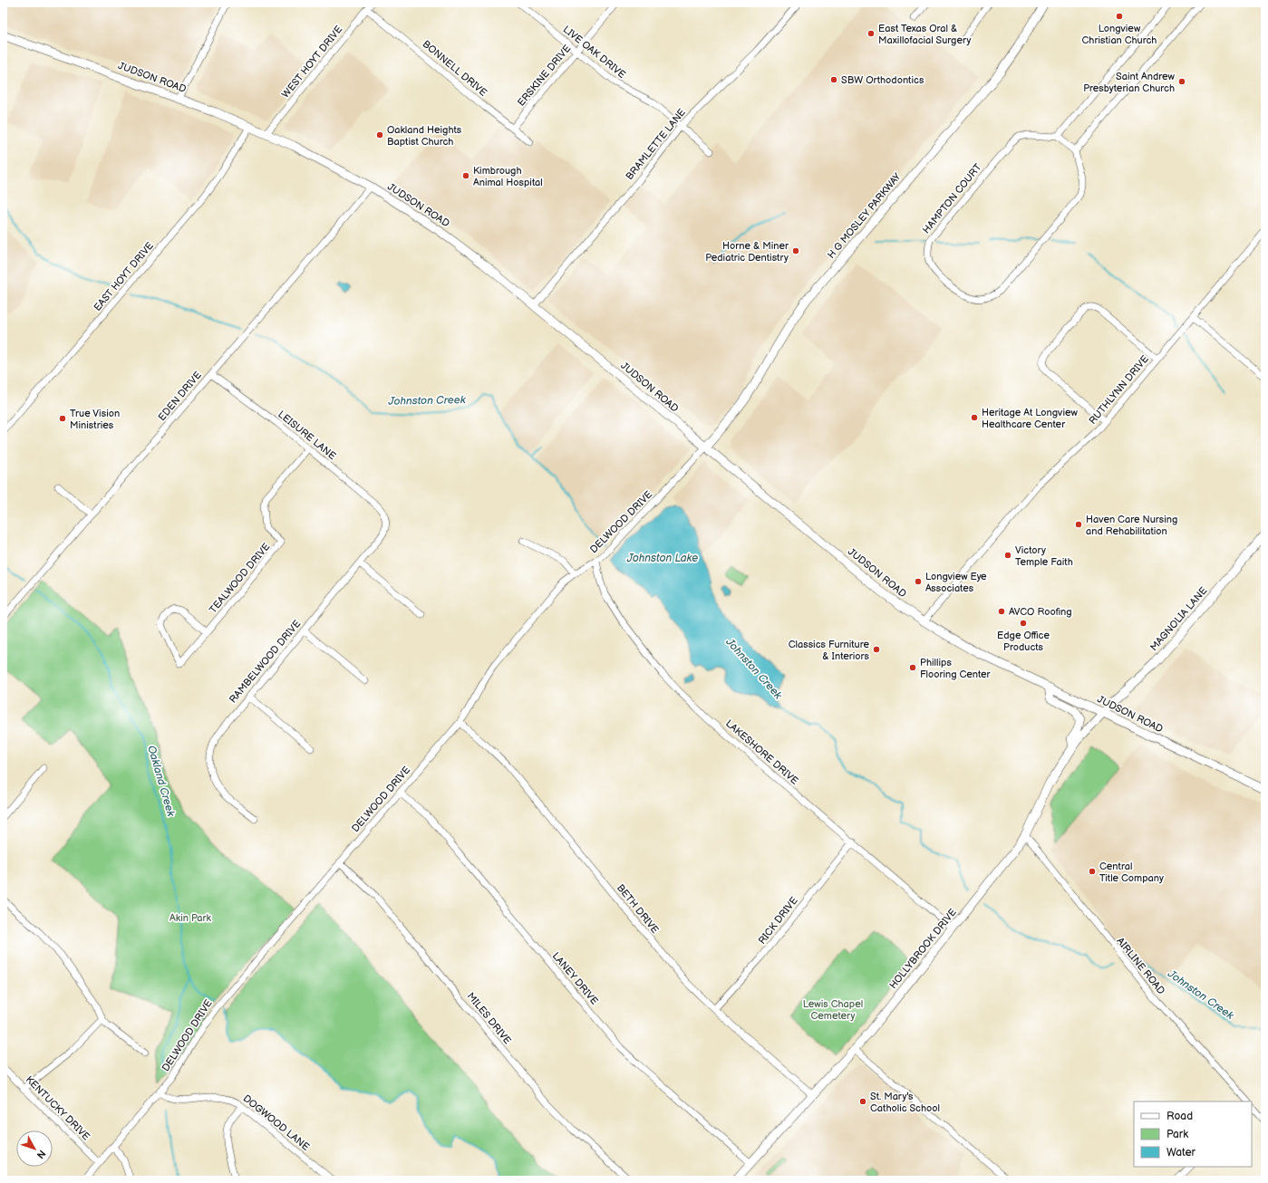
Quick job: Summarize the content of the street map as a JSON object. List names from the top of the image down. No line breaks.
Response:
{"streets":{"main road":["JUDSON ROAD","H G MOSLEY PARKWAY","MAGNOLIA LANE","HOLLYBROOK DRIVE"],"street":["LIVE OAK DRIVE","WEST HOYT DRIVE","BONNELL DRIVE","ERSKINE DRIVE","BRAMLETTE LANE","HAMPTON COURT","EAST HOYT DRIVE","RUTHLYNN DRIVE","EDEN DRIVE","LEISURE LANE","DELWOOD DRIVE","TEALWOOD DRIVE","RAMBELWOOD DRIVE","LAKESHORE DRIVE","BETH DRIVE","RICK DRIVE","AIRLINE ROAD","LANEY DRIVE","MILES DRIVE","KENTUCKY DRIVE","DOGWOOD LANE"]},"crossings":[["LIVE OAK DRIVE","ERSKINE DRIVE"],["LIVE OAK DRIVE","BRAMLETTE LANE"],["WEST HOYT DRIVE","BONNELL DRIVE"],["WEST HOYT DRIVE","JUDSON ROAD"],["BONNELL DRIVE","ERSKINE DRIVE"],["JUDSON ROAD","BRAMLETTE LANE"],["JUDSON ROAD","H G MOSLEY PARKWAY"],["JUDSON ROAD","EAST HOYT DRIVE"],["JUDSON ROAD","RUTHLYNN DRIVE"],["JUDSON ROAD","EDEN DRIVE"],["JUDSON ROAD","DELWOOD DRIVE"],["JUDSON ROAD","MAGNOLIA LANE"],["JUDSON ROAD","HOLLYBROOK DRIVE"],["H G MOSLEY PARKWAY","DELWOOD DRIVE"],["EDEN DRIVE","LEISURE LANE"],["LEISURE LANE","TEALWOOD DRIVE"],["LEISURE LANE","RAMBELWOOD DRIVE"],["DELWOOD DRIVE","LAKESHORE DRIVE"],["DELWOOD DRIVE","BETH DRIVE"],["DELWOOD DRIVE","LANEY DRIVE"],["DELWOOD DRIVE","MILES DRIVE"],["DELWOOD DRIVE","KENTUCKY DRIVE"],["DELWOOD DRIVE","DOGWOOD LANE"],["MAGNOLIA LANE","HOLLYBROOK DRIVE"],["LAKESHORE DRIVE","RICK DRIVE"],["LAKESHORE DRIVE","HOLLYBROOK DRIVE"],["BETH DRIVE","RICK DRIVE"],["BETH DRIVE","HOLLYBROOK DRIVE"],["HOLLYBROOK DRIVE","AIRLINE ROAD"],["HOLLYBROOK DRIVE","LANEY DRIVE"]],"water":["Johnston Creek","Johnston Lake","Oakland Creek"],"parks":["Akin Park","Lewis Chapel Cemetery"],"places":["Longview Christian Church","East Texas Oral & Maxillofacial Surgery","SBW Orthodontics","Saint Andrew Presbyterian Church","Oakland Heights Baptist Church","Kimbrough Animal Hospital","Horne & Miner Pediatric Dentistry","Heritage At Longview Healthcare Center","True Vision Ministries","Haven Care Nursing and Rehabilitation","Victory Temple Faith","Longview Eye Associates","AVCO Roofing","Edge Office Products","Classics Furniture & Interiors","Phillips Flooring Center","Central Title Company","St. Mary's Catholic School"],"legend":["Road","Park","Water"],"north":"bottom right"}
